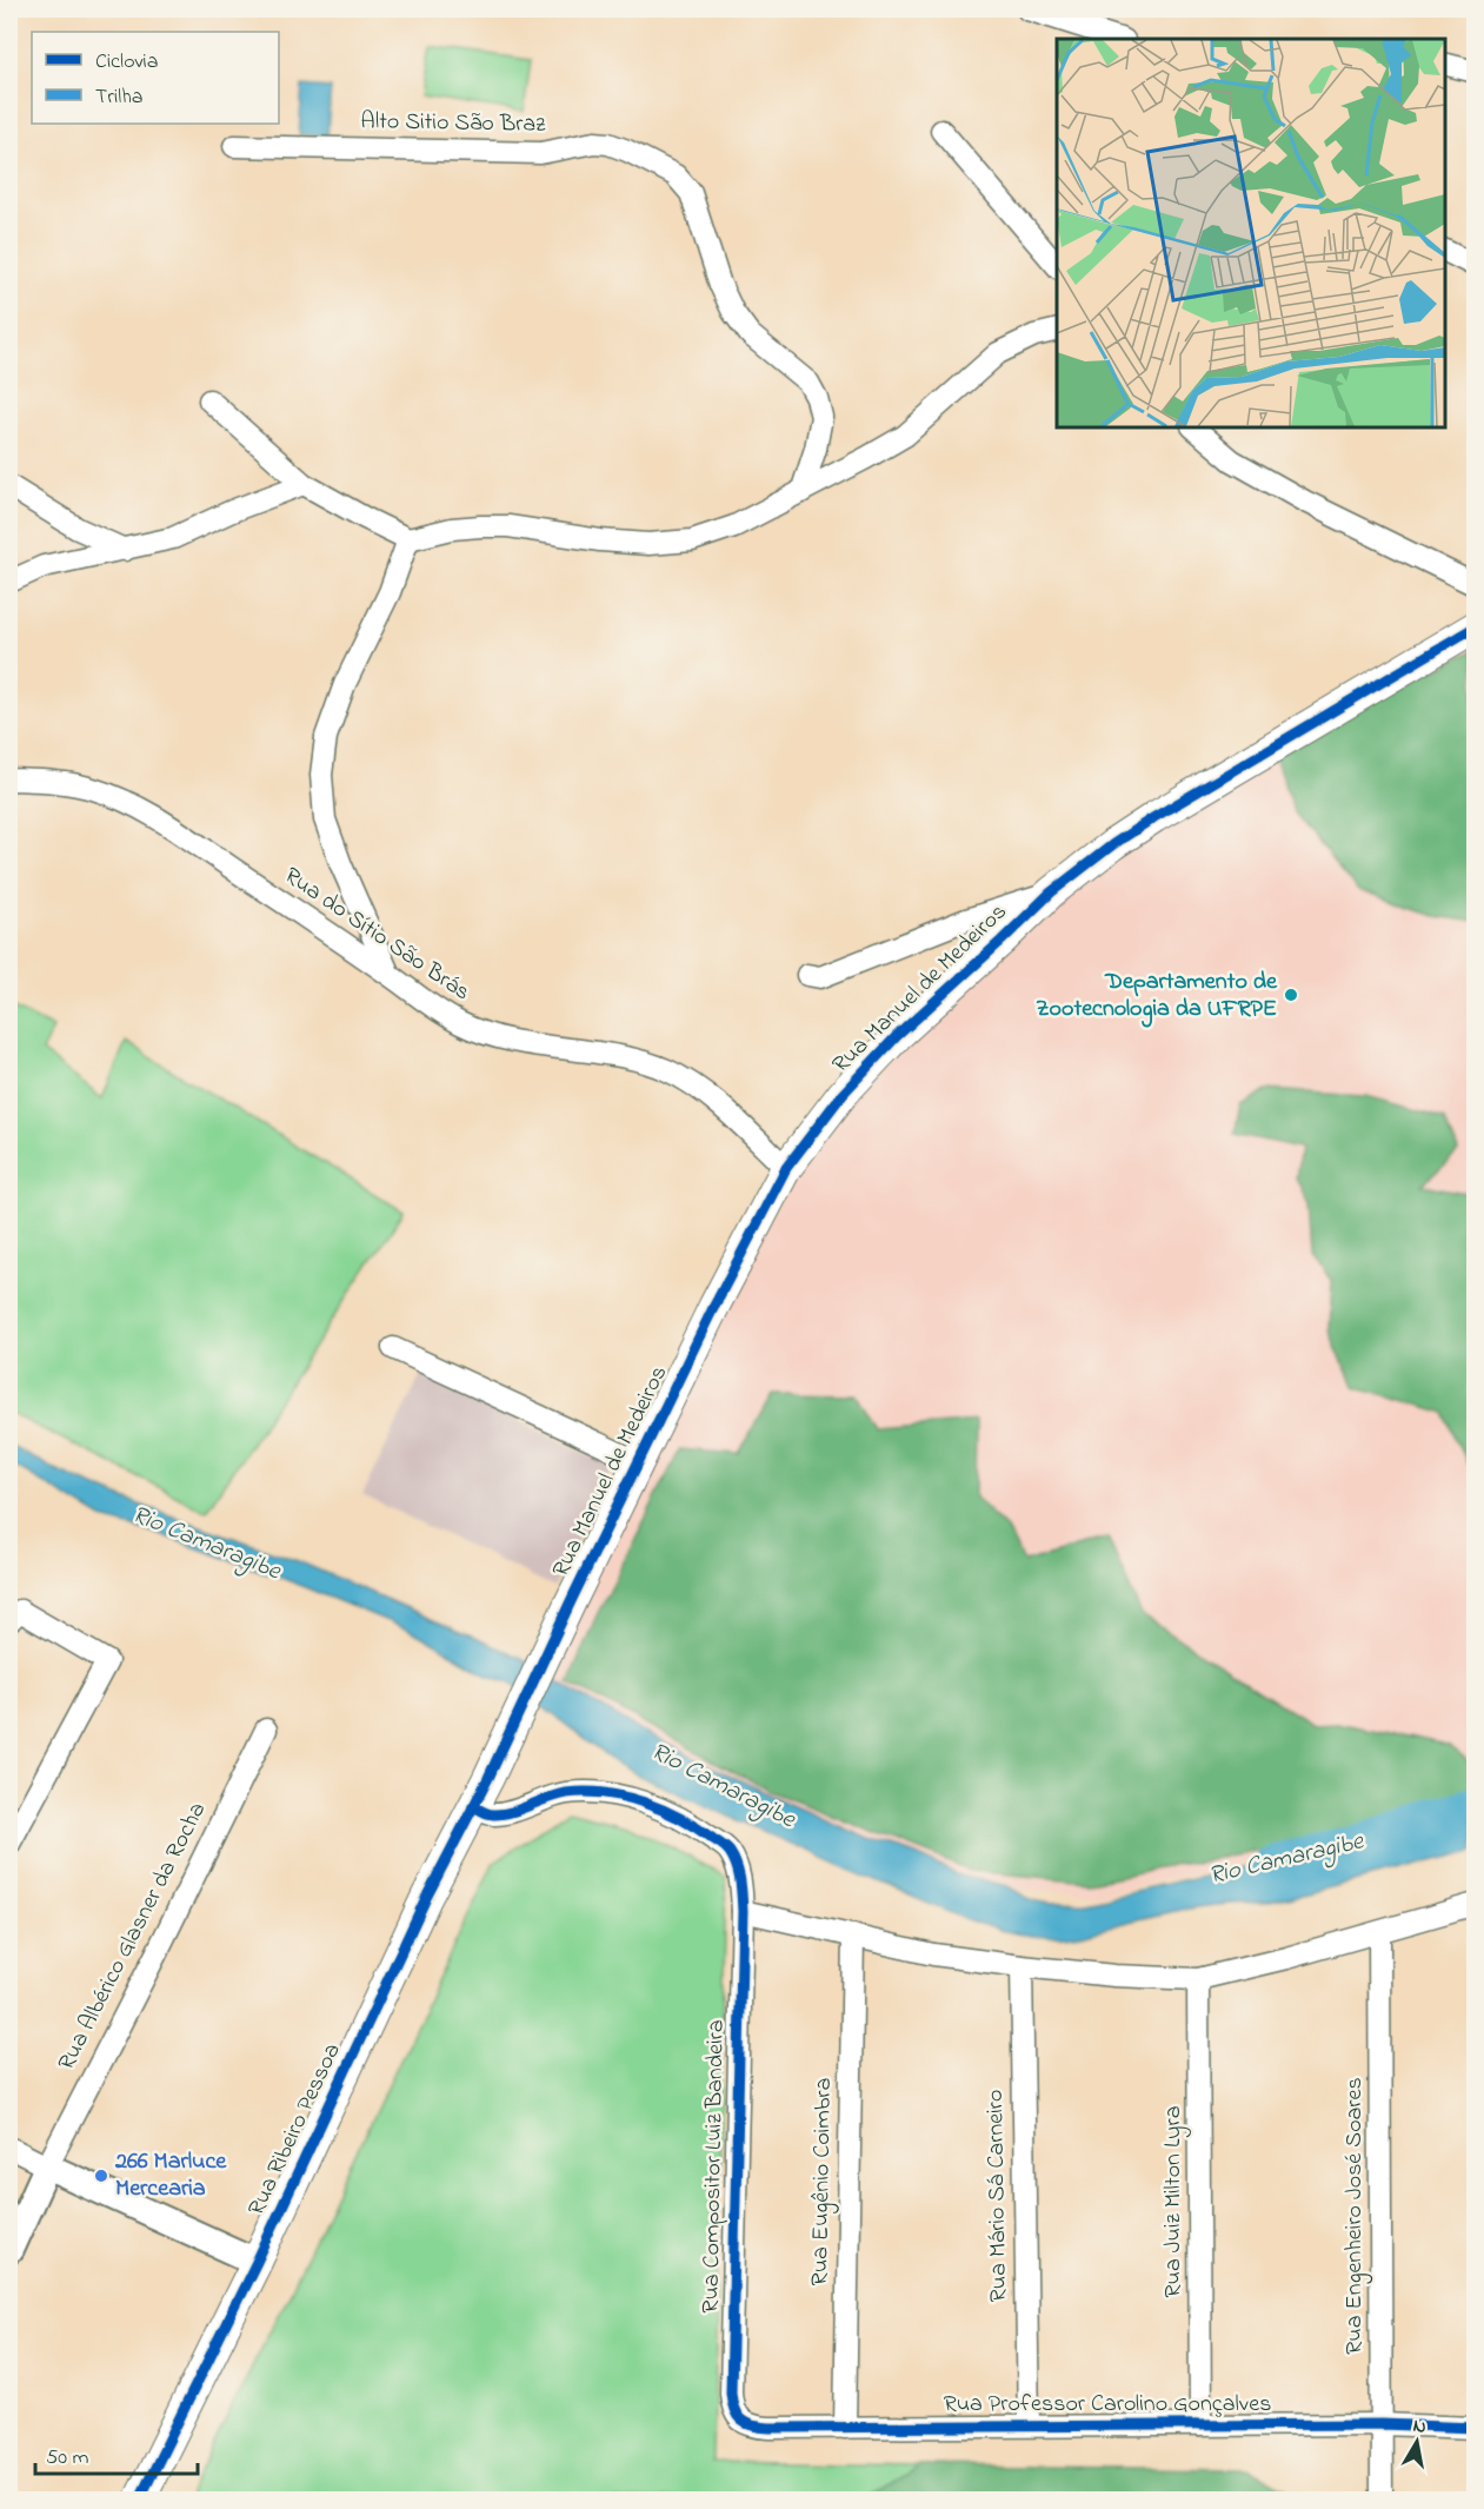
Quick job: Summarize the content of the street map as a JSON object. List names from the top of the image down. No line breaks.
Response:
{"streets":{"main road":["Rua Manuel de Medeiros","Rua Ribeiro Pessoa"],"street":["Alto Sitio São Braz","Rua do Sítio São Brás","Rua Albérico Glasner da Rocha","Rua Compositor Luiz Bandeira","Rua Eugênio Coimbra","Rua Mário Sá Carneiro","Rua Juiz Milton Lyra","Rua Engenheiro José Soares","Rua Professor Carolino Gonçalves"]},"crossings":[["Rua do Sítio São Brás","Rua Manuel de Medeiros"],["Rua Manuel de Medeiros","Rua Ribeiro Pessoa"],["Rua Ribeiro Pessoa","Rua Compositor Luiz Bandeira"],["Rua Compositor Luiz Bandeira","Rua Professor Carolino Gonçalves"],["Rua Eugênio Coimbra","Rua Professor Carolino Gonçalves"],["Rua Mário Sá Carneiro","Rua Professor Carolino Gonçalves"],["Rua Juiz Milton Lyra","Rua Professor Carolino Gonçalves"],["Rua Engenheiro José Soares","Rua Professor Carolino Gonçalves"]],"water":["Rio Camaragibe"],"places":["Departamento de Zootecnologia da UFRPE","266 Marluce Mercearia"],"legend":["Ciclovia","Trilha"],"scale_bar":"50 m","north":"top"}
